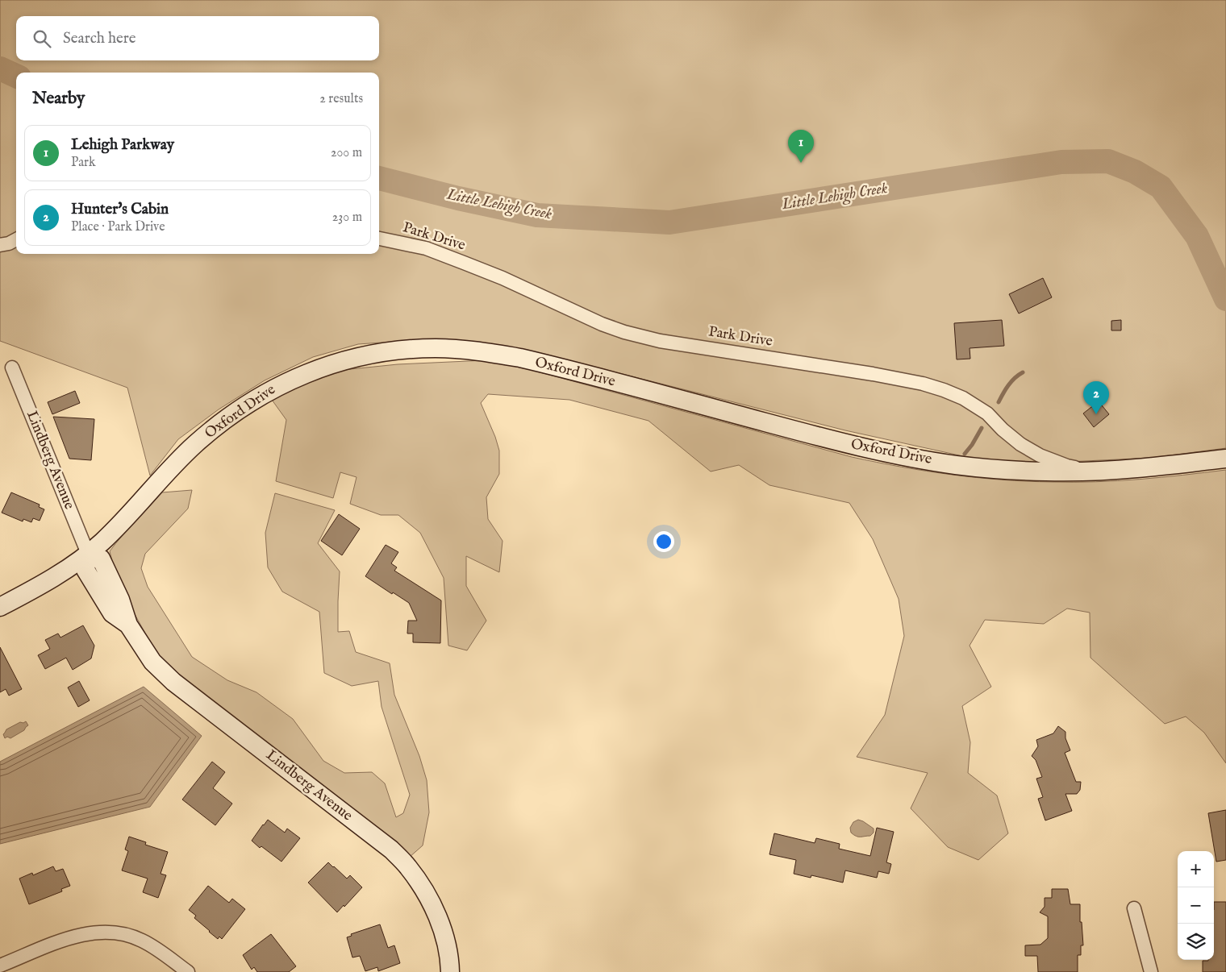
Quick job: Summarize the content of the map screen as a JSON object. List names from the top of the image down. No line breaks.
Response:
{"streets":{"main road":["Oxford Drive","Lindberg Avenue"],"street":["Park Drive"]},"crossings":[["Park Drive","Oxford Drive"],["Oxford Drive","Lindberg Avenue"]],"water":["Little Lehigh Creek"],"page":{"search":"Search here","heading":["Nearby","2 results"],"list":[{"mark":"1","name":"Lehigh Parkway","note":"Park","value":"200 m"},{"mark":"2","name":"Hunter's Cabin","note":"Place · Park Drive","value":"230 m"}],"pins":["1","2"],"map_buttons":["+","−"]}}
